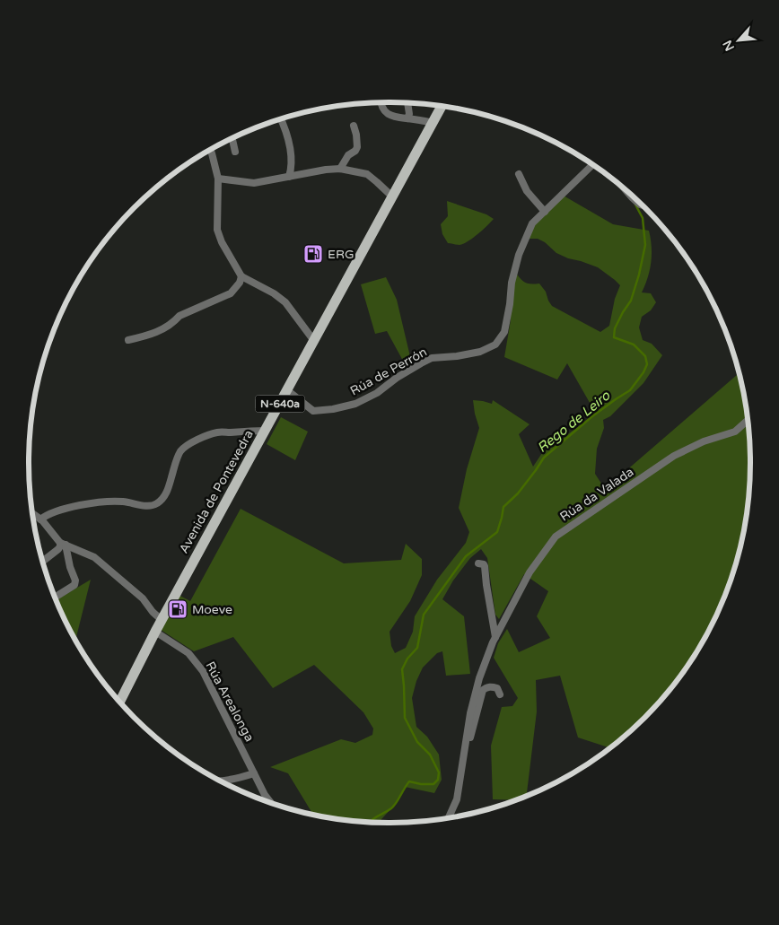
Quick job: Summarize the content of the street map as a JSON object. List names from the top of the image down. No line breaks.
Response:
{"streets":{"main road":["N-640a","Avenida de Pontevedra"],"street":["Rúa de Perrón","Rúa da Valada","Rúa Arealonga"]},"crossings":[["Rúa de Perrón","Avenida de Pontevedra"],["Avenida de Pontevedra","Rúa Arealonga"]],"water":["Rego de Leiro"],"places":{"fuel station":["ERG","Moeve"]},"north":"bottom left"}
